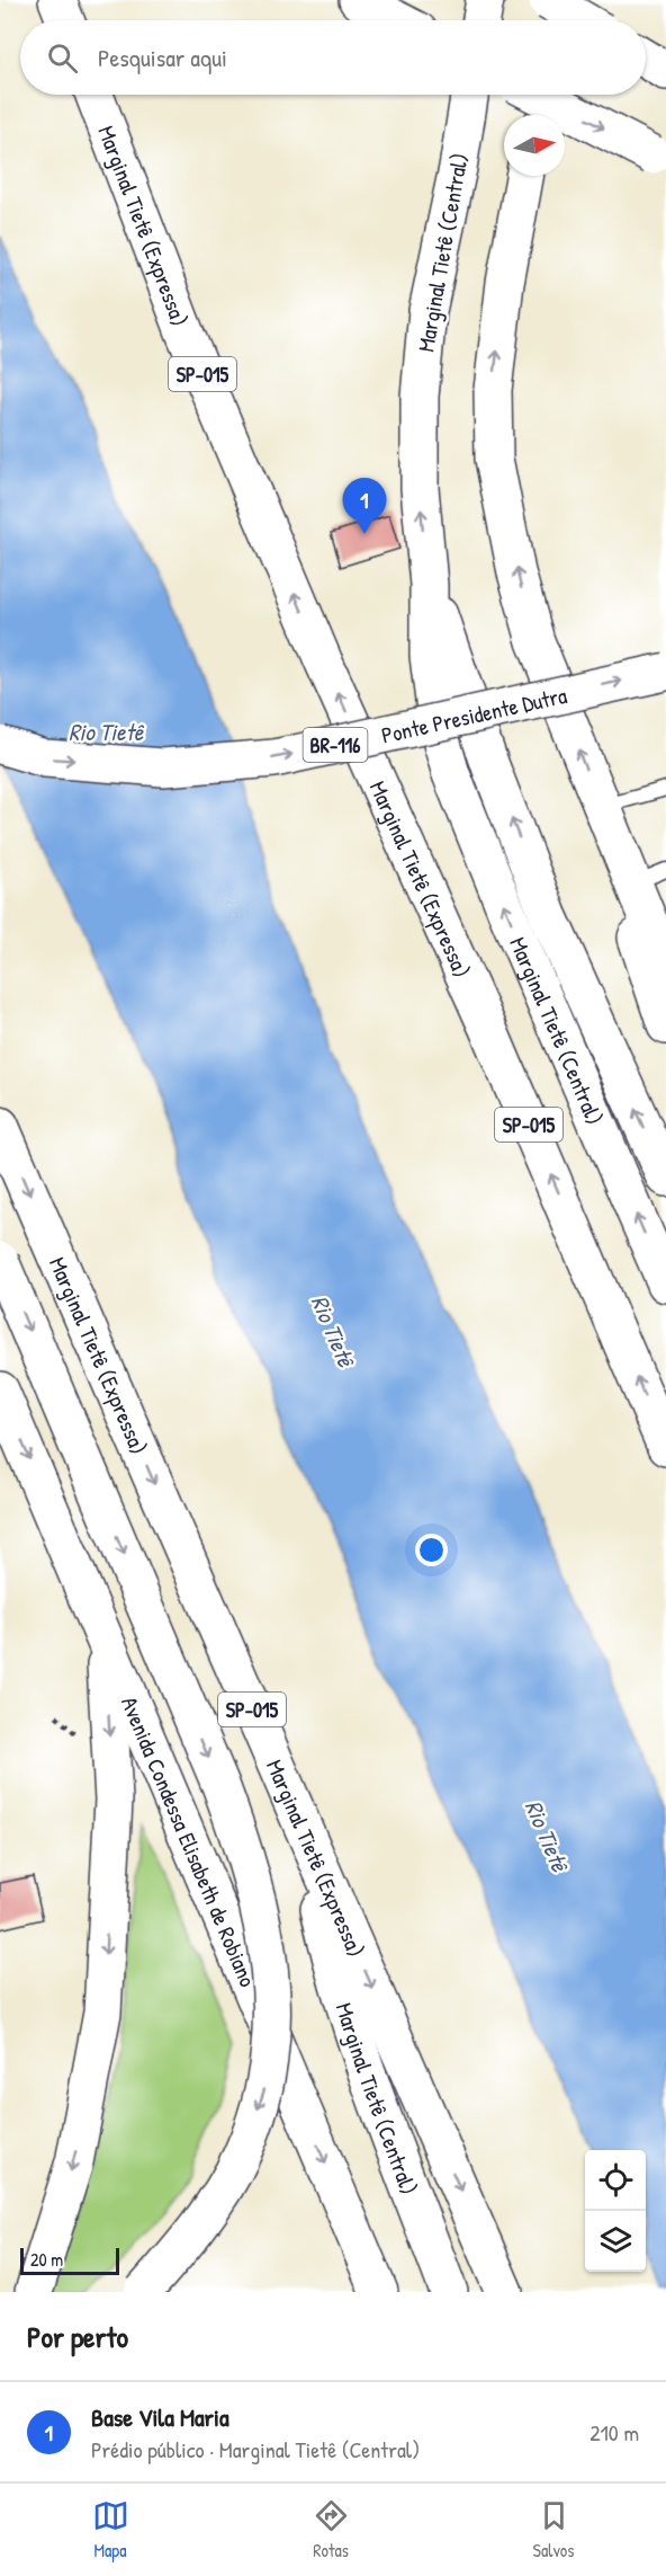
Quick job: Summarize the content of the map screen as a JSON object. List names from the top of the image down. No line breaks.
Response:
{"streets":{"highway":["Marginal Tietê (Expressa)","Marginal Tietê (Central)","SP-015","Ponte Presidente Dutra","BR-116","Avenida Condessa Elisabeth de Robiano"]},"crossings":[["Marginal Tietê (Expressa)","Marginal Tietê (Central)"]],"one_way":["Ponte Presidente Dutra","Avenida Condessa Elisabeth de Robiano"],"water":["Rio Tietê"],"scale_bar":"20 m","north":"right","page":{"search":"Pesquisar aqui","pins":"1","scale":"20 m","heading":"Por perto","list":[{"mark":"1","name":"Base Vila Maria","note":"Prédio público · Marginal Tietê (Central)","value":"210 m"}],"nav":["Mapa","Rotas","Salvos"]}}
